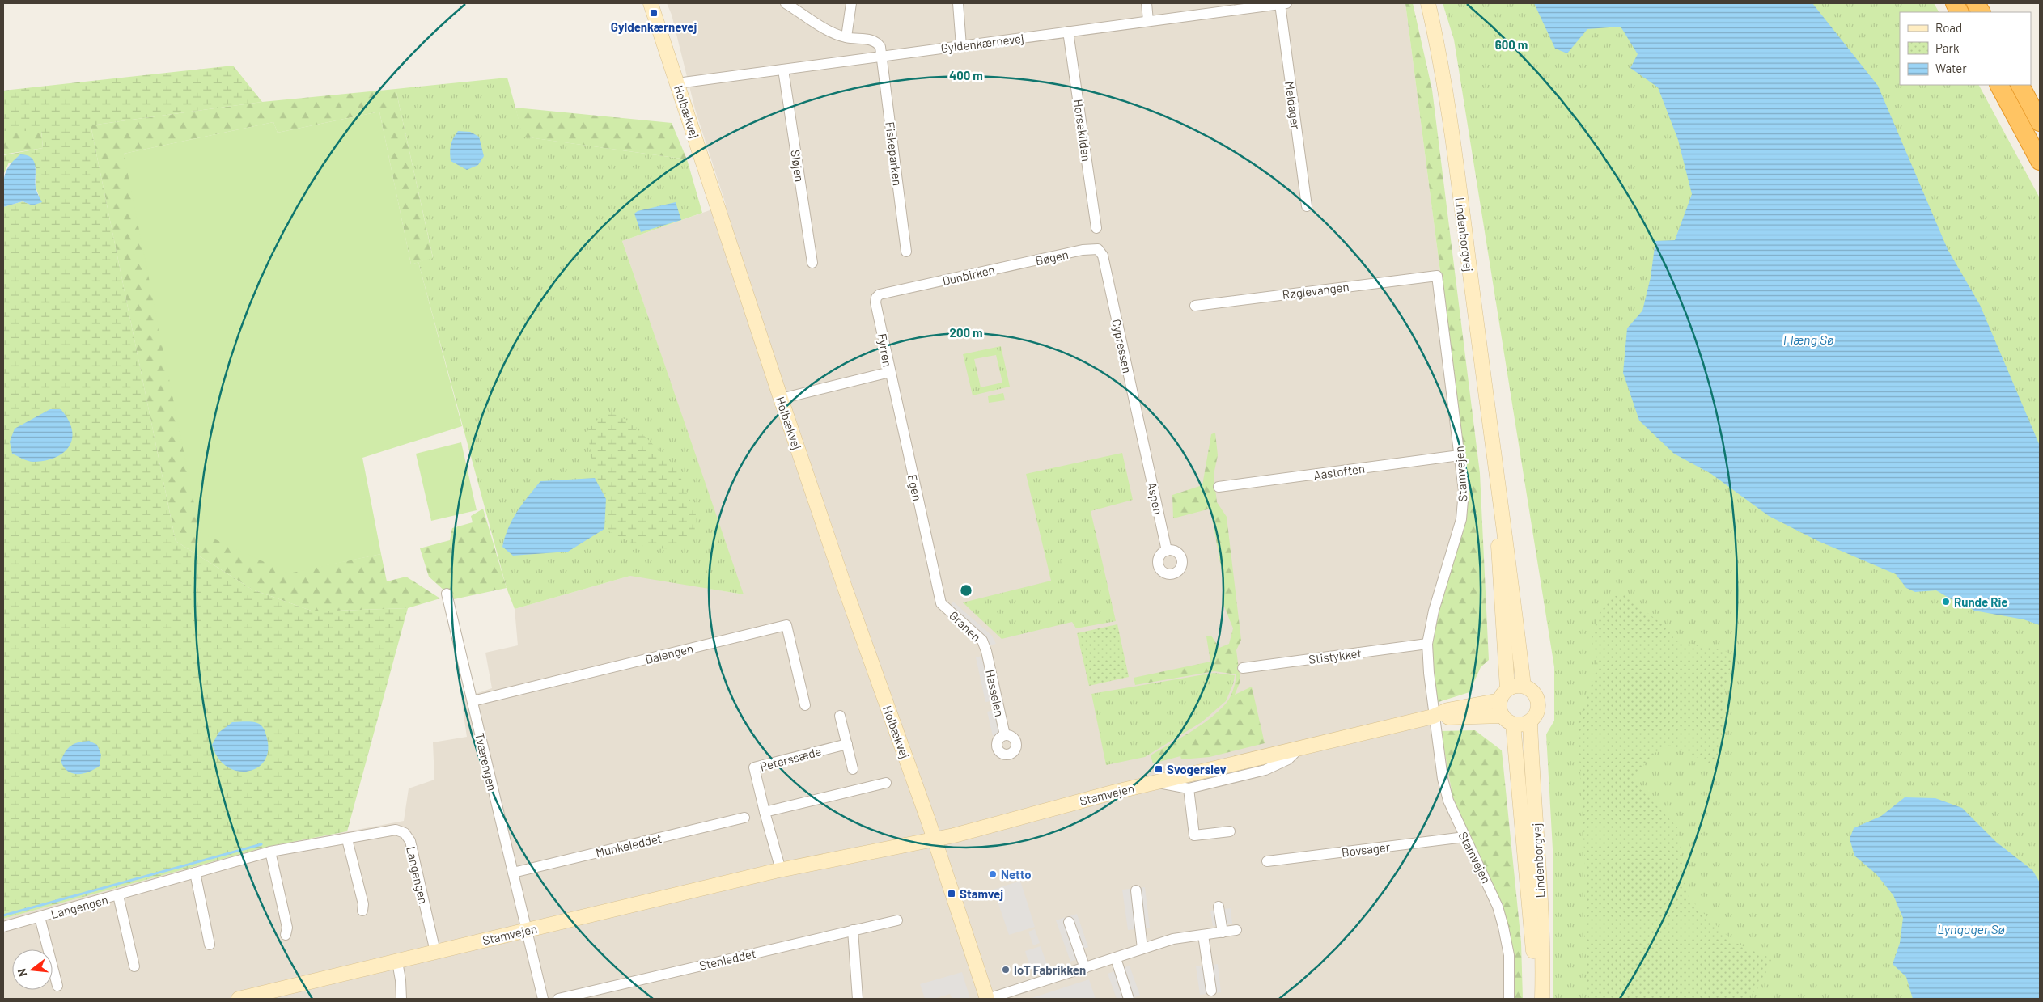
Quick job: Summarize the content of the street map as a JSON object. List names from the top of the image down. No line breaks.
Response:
{"streets":{"street":["Gyldenkærnevej","Meldager","Holbækvej","Horsekilden","Fiskeparken","Sløjen","Lindenborgvej","Bøgen","Dunbirken","Røglevangen","Cypressen","Fyrren","Aastoften","Stamvejen","Egen","Aspen","Granen","Dalengen","Stistykket","Hasselen","Peterssæde","Tværengen","Munkeleddet","Bovsager","Langengen","Stenleddet"]},"crossings":[["Gyldenkærnevej","Meldager"],["Gyldenkærnevej","Holbækvej"],["Gyldenkærnevej","Horsekilden"],["Gyldenkærnevej","Fiskeparken"],["Gyldenkærnevej","Sløjen"],["Holbækvej","Fyrren"],["Holbækvej","Stamvejen"],["Lindenborgvej","Stamvejen"],["Bøgen","Dunbirken"],["Bøgen","Cypressen"],["Dunbirken","Fyrren"],["Røglevangen","Stamvejen"],["Cypressen","Aspen"],["Fyrren","Egen"],["Aastoften","Stamvejen"],["Stamvejen","Stistykket"],["Stamvejen","Tværengen"],["Stamvejen","Bovsager"],["Stamvejen","Langengen"],["Egen","Granen"],["Granen","Hasselen"],["Dalengen","Tværengen"],["Tværengen","Munkeleddet"]],"water":["Flæng Sø","Lyngager Sø"],"places":{"transit":["Gyldenkærnevej","Svogerslev","Stamvej"],"other":["Runde Rie","Netto","IoT Fabrikken"]},"legend":["Road","Park","Water"],"north":"left","rings":["600 m","400 m","200 m"]}
